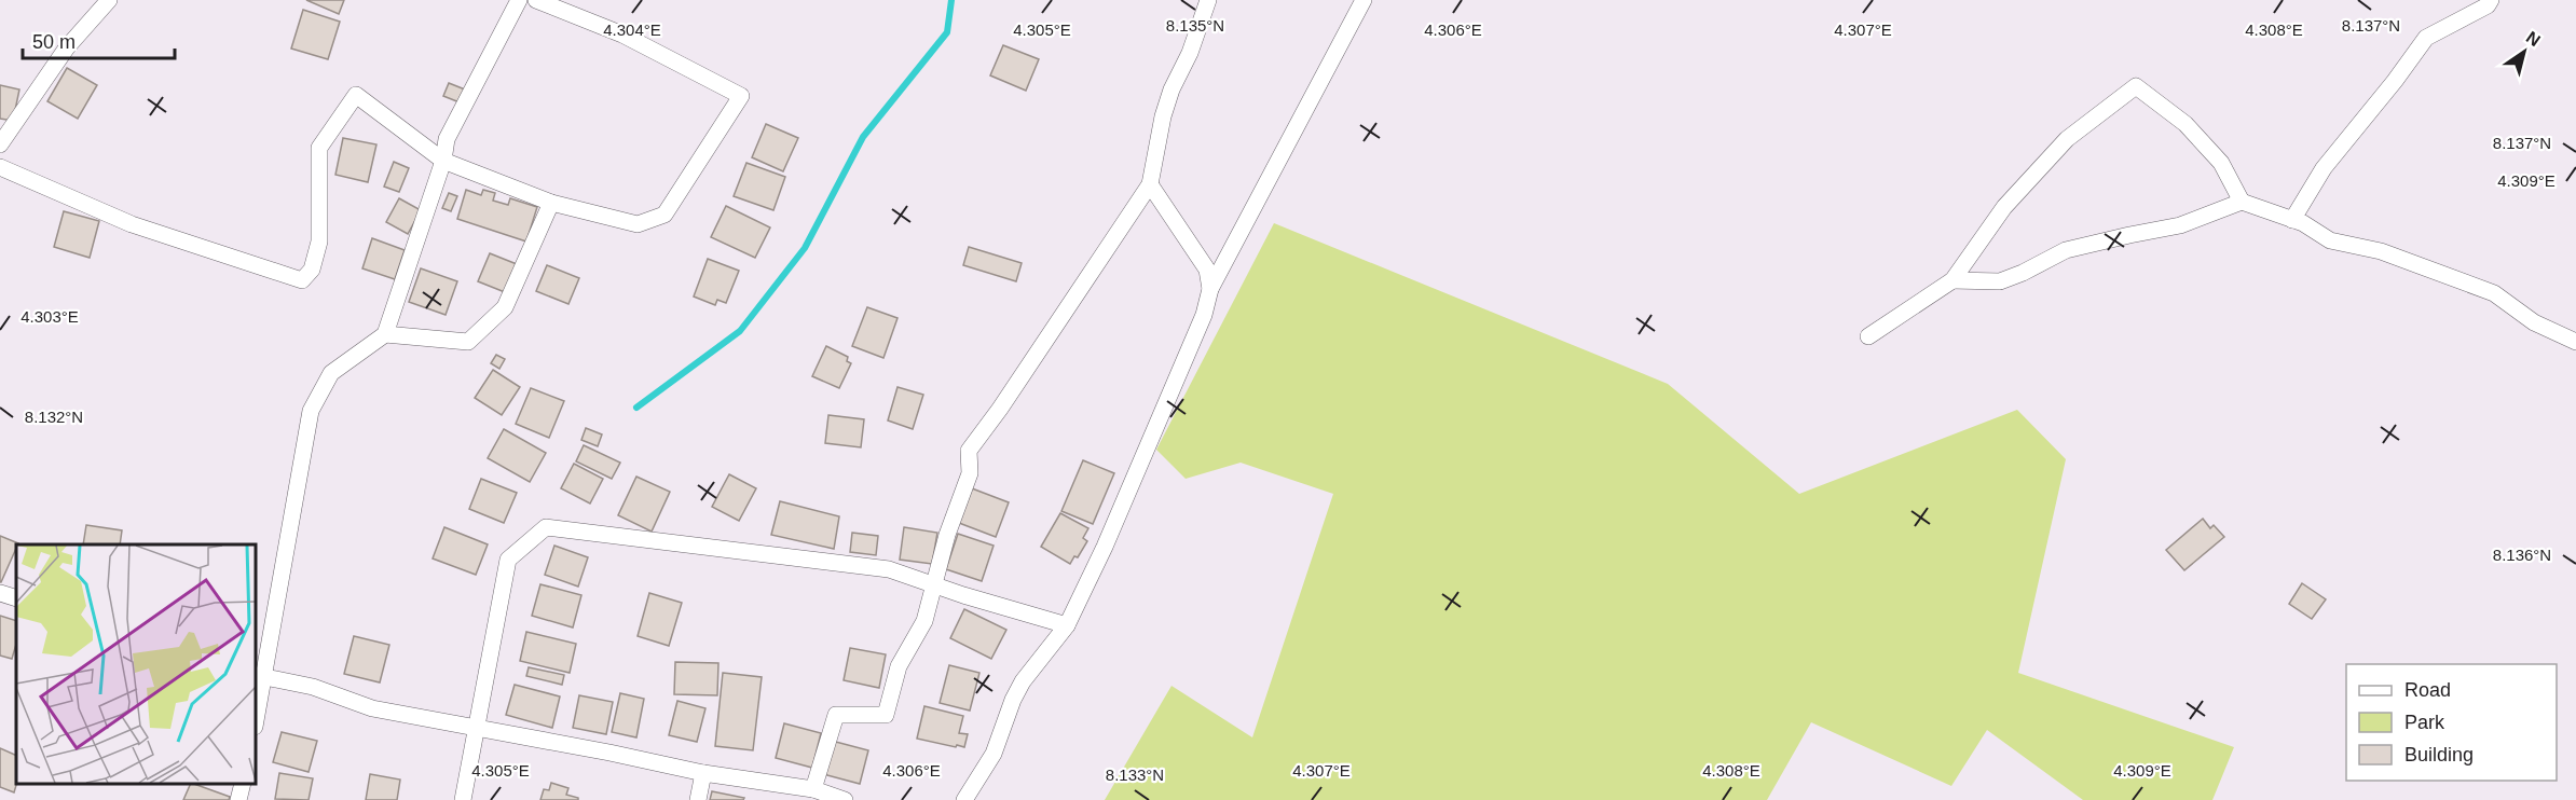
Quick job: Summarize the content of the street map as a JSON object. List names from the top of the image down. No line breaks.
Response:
{"legend":["Road","Park","Building"],"scale_bar":"50 m","north":"top right","coordinates":["8.135°N","8.137°N","4.304°E","4.305°E","4.306°E","4.307°E","4.308°E","4.309°E","4.303°E","8.132°N","8.136°N","8.133°N"]}
